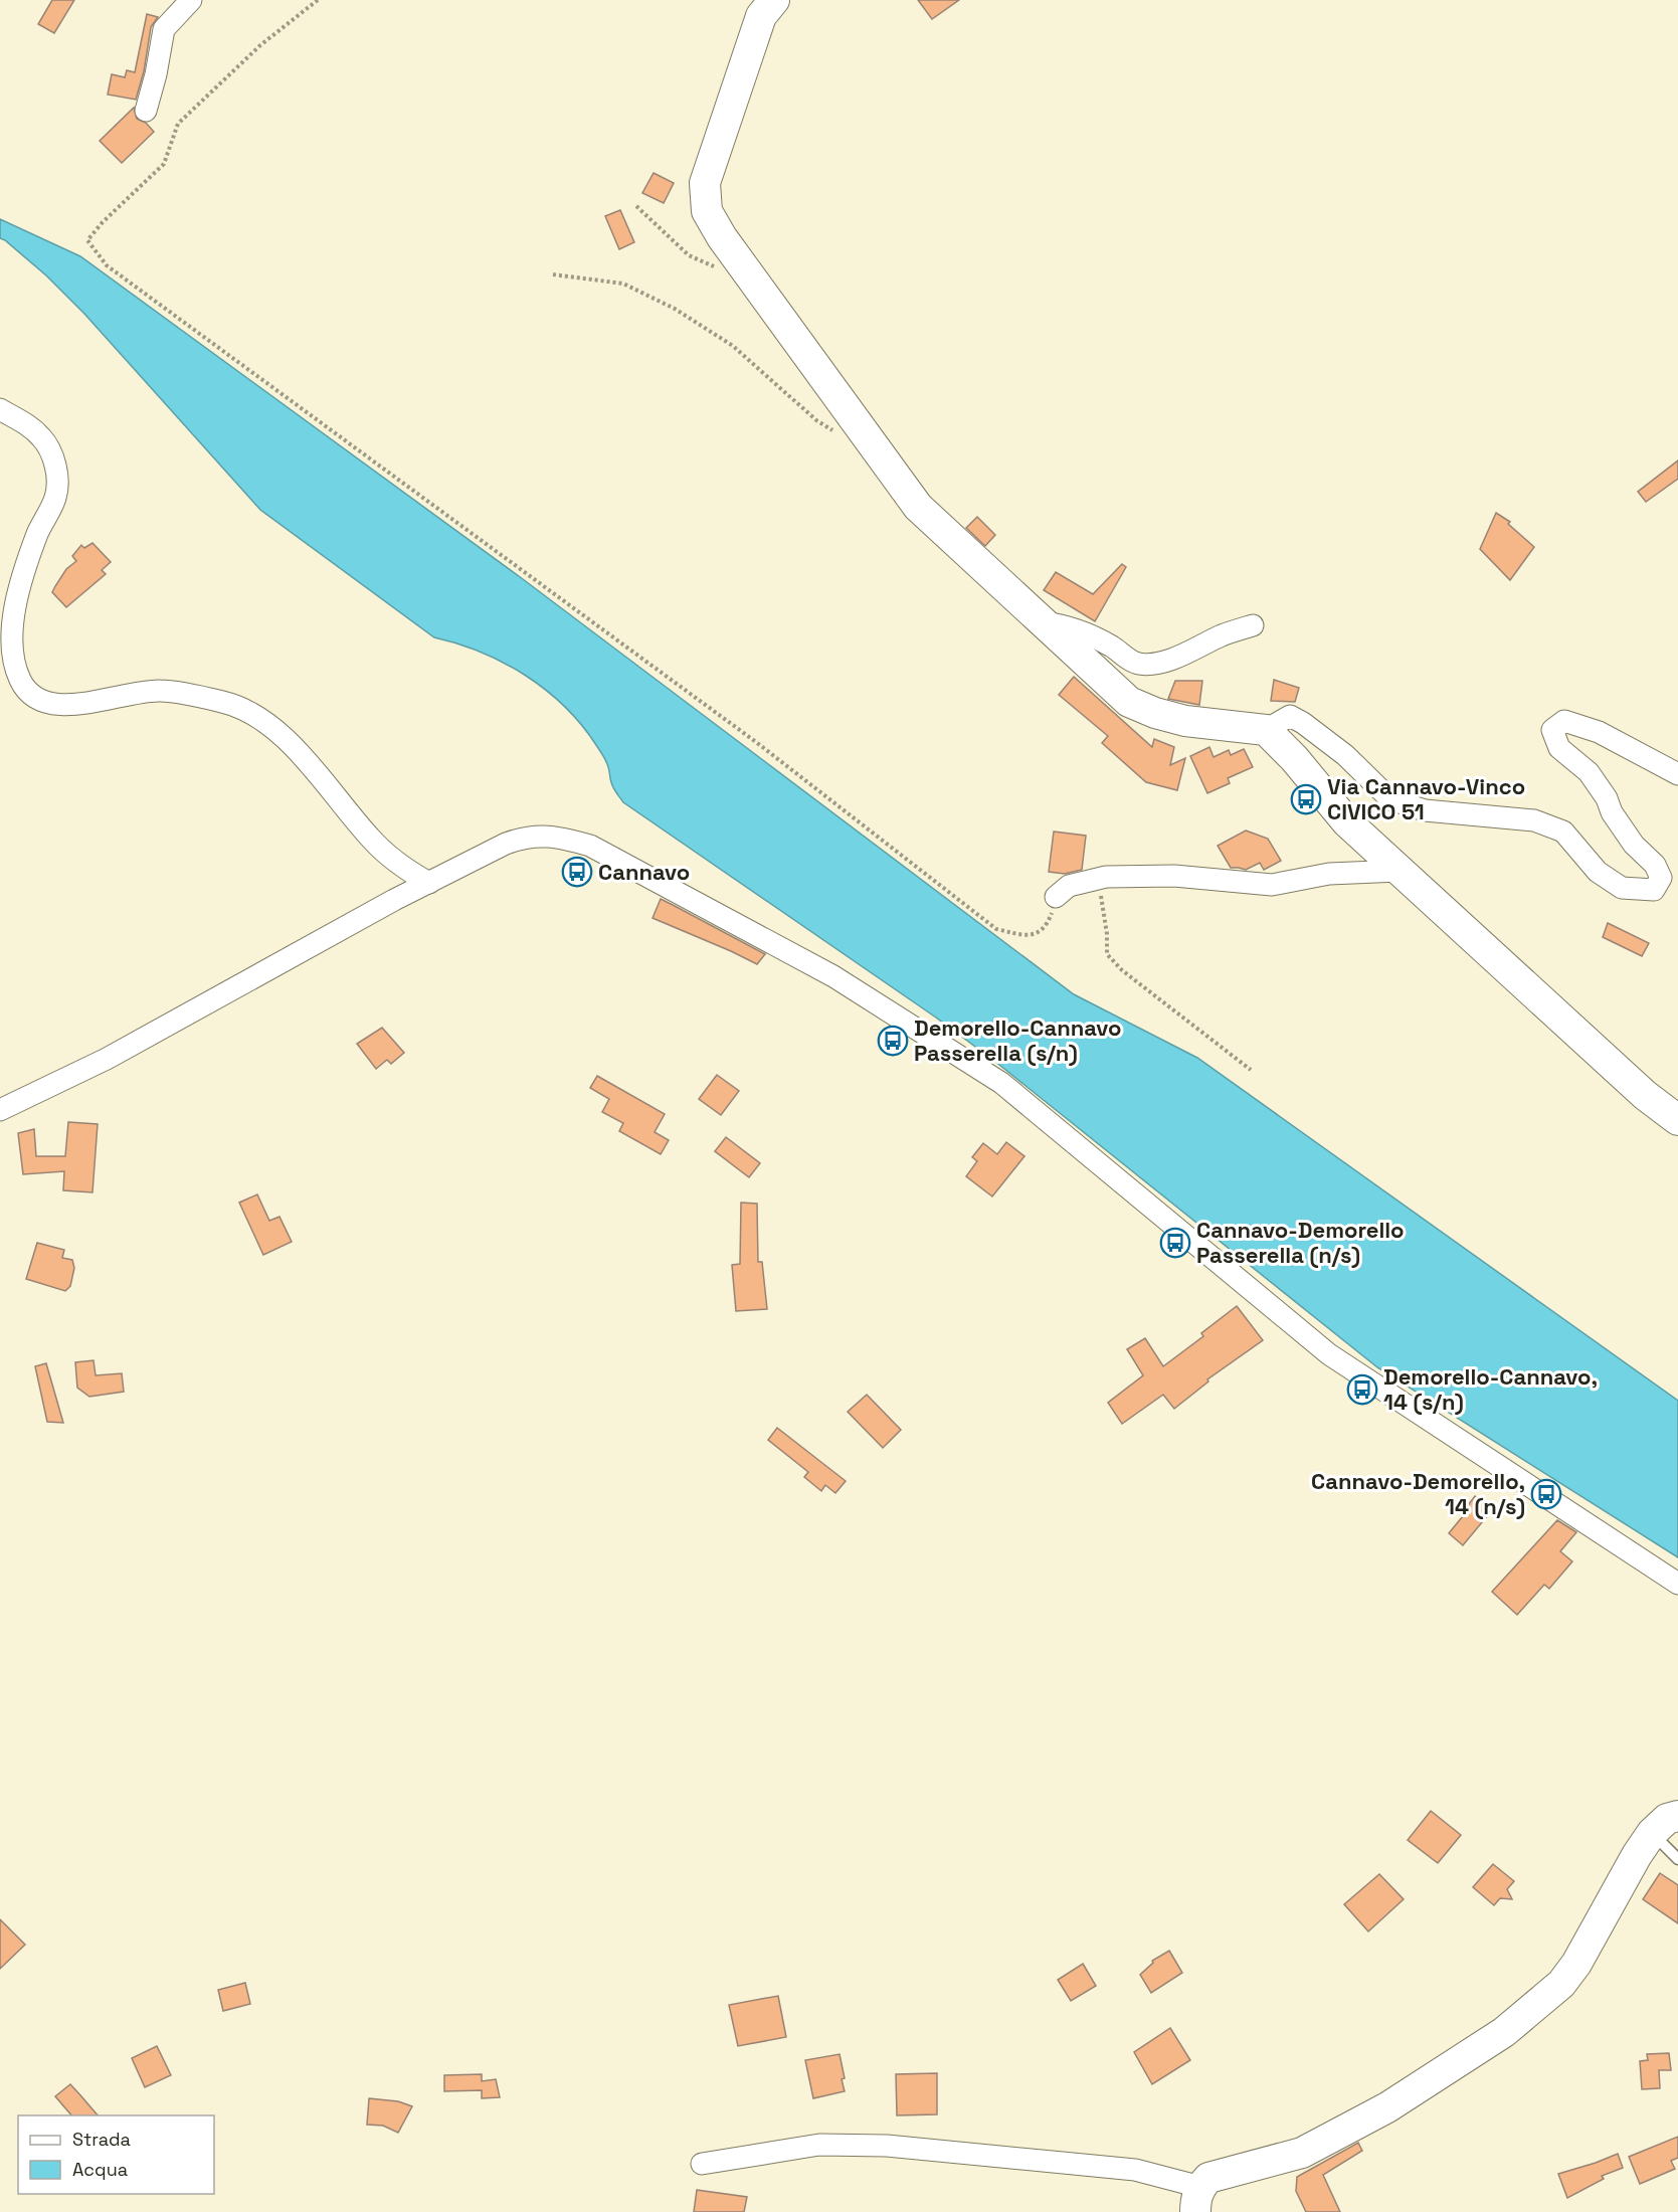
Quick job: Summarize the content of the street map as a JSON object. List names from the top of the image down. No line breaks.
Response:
{"places":{"bus stop":["Via Cannavo-Vinco CIVICO 51","Cannavo","Demorello-Cannavo Passerella (s/n)","Cannavo-Demorello Passerella (n/s)","Demorello-Cannavo, 14 (s/n)","Cannavo-Demorello, 14 (n/s)"]},"legend":["Strada","Acqua"]}
